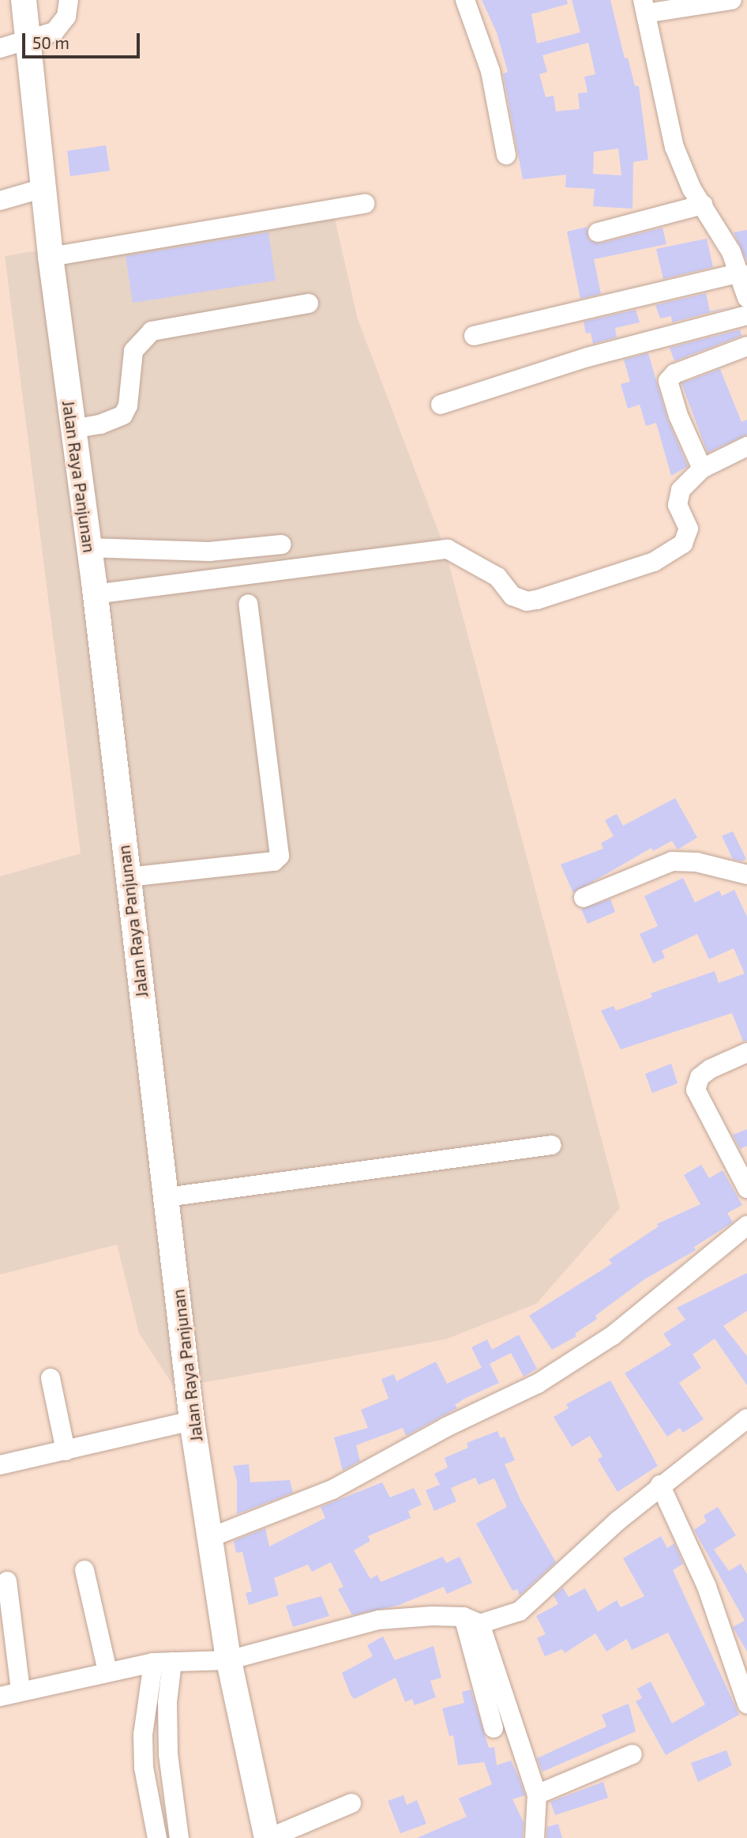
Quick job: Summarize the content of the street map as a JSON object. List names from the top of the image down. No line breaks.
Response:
{"streets":{"main road":["Jalan Raya Panjunan"]},"scale_bar":"50 m"}
